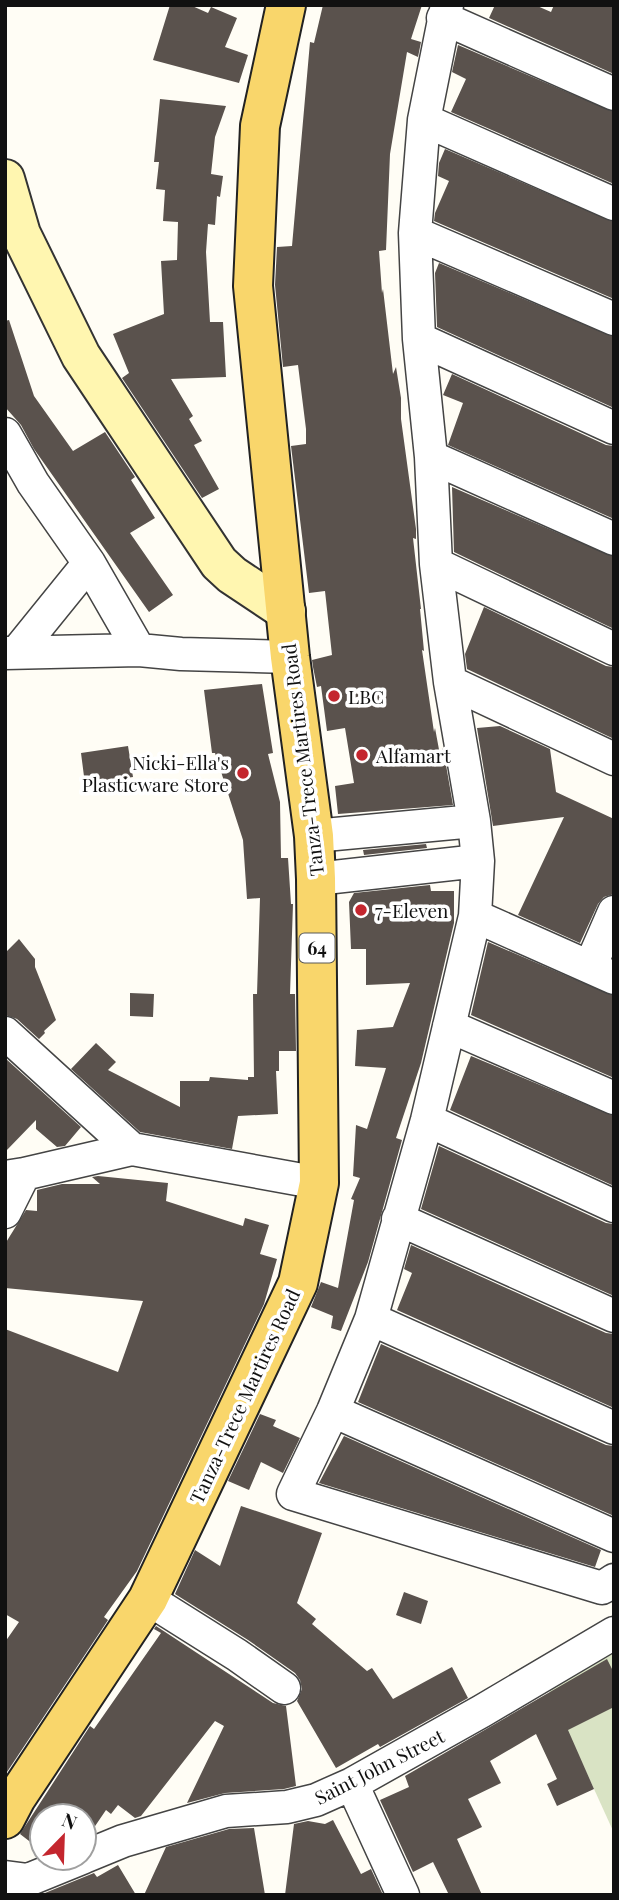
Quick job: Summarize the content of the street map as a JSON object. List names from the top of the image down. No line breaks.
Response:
{"streets":{"main road":["Tanza-Trece Martires Road","64"],"street":["Saint John Street"]},"places":["LBC","Alfamart","Nicki-Ella's Plasticware Store","7-Eleven"],"north":"top right"}
